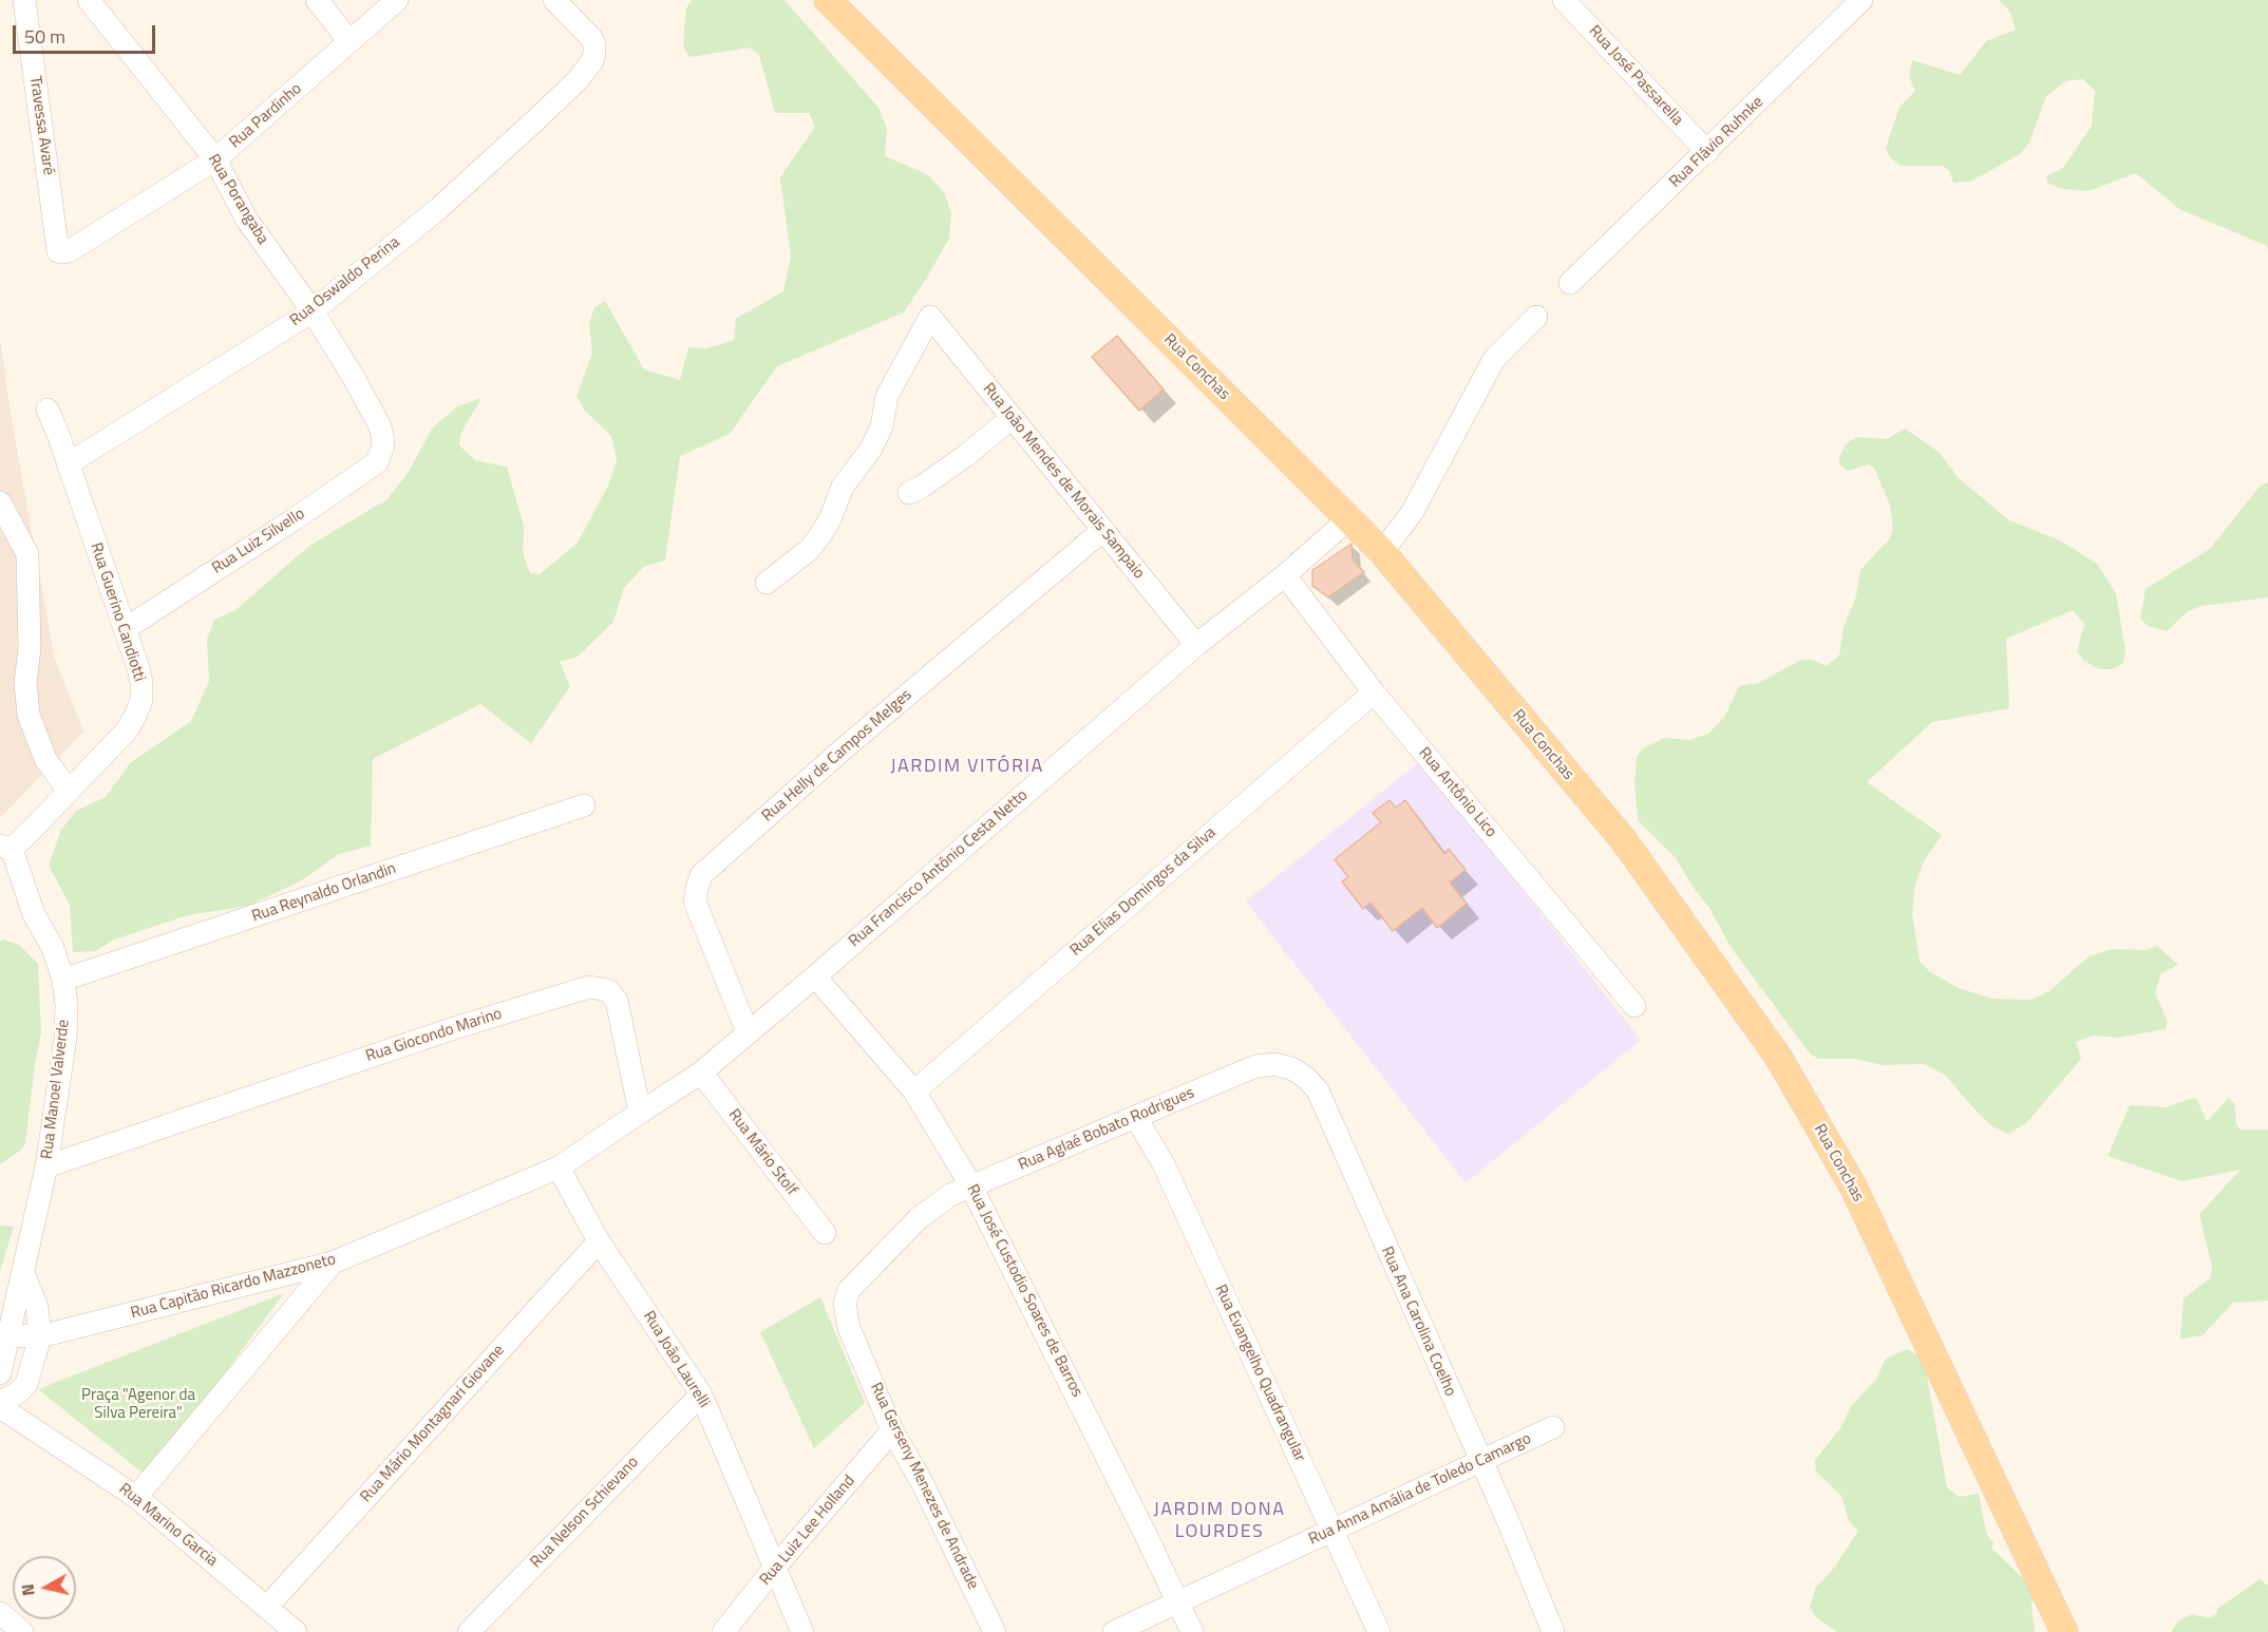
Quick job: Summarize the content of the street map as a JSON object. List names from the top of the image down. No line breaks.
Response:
{"streets":{"main road":["Rua Conchas"],"street":["Rua José Passarella","Rua Pardinho","Travessa Avaré","Rua Flávio Ruhnke","Rua Porangaba","Rua Oswaldo Perina","Rua João Mendes de Morais Sampaio","Rua Luiz Silvello","Rua Guerino Candiotti","Rua Helly de Campos Melges","Rua Antônio Lico","Rua Francisco Antônio Cesta Netto","Rua Elias Domingos da Silva","Rua Reynaldo Orlandin","Rua Giocondo Marino","Rua Manoel Valverde","Rua Aglaé Bobato Rodrigues","Rua Mário Stolf","Rua Capitão Ricardo Mazzoneto","Rua José Custodio Soares de Barros","Rua Ana Carolina Coelho","Rua João Laurelli","Rua Evangelho Quadrangular","Rua Mário Montagnari Giovane","Rua Gerseny Menezes de Andrade","Rua Anna Amália de Toledo Camargo","Rua Nelson Schievano","Rua Marino Garcia","Rua Luiz Lee Holland"]},"crossings":[["Rua José Passarella","Rua Flávio Ruhnke"],["Rua Pardinho","Travessa Avaré"],["Rua Pardinho","Rua Porangaba"],["Rua Porangaba","Rua Oswaldo Perina"],["Rua Porangaba","Rua Luiz Silvello"],["Rua Oswaldo Perina","Rua Guerino Candiotti"],["Rua Conchas","Rua Francisco Antônio Cesta Netto"],["Rua João Mendes de Morais Sampaio","Rua Helly de Campos Melges"],["Rua João Mendes de Morais Sampaio","Rua Francisco Antônio Cesta Netto"],["Rua Luiz Silvello","Rua Guerino Candiotti"],["Rua Guerino Candiotti","Rua Manoel Valverde"],["Rua Helly de Campos Melges","Rua Francisco Antônio Cesta Netto"],["Rua Antônio Lico","Rua Francisco Antônio Cesta Netto"],["Rua Antônio Lico","Rua Elias Domingos da Silva"],["Rua Francisco Antônio Cesta Netto","Rua Giocondo Marino"],["Rua Francisco Antônio Cesta Netto","Rua Mário Stolf"],["Rua Francisco Antônio Cesta Netto","Rua José Custodio Soares de Barros"],["Rua Elias Domingos da Silva","Rua José Custodio Soares de Barros"],["Rua Reynaldo Orlandin","Rua Manoel Valverde"],["Rua Giocondo Marino","Rua Manoel Valverde"],["Rua Manoel Valverde","Rua Capitão Ricardo Mazzoneto"],["Rua Aglaé Bobato Rodrigues","Rua José Custodio Soares de Barros"],["Rua Aglaé Bobato Rodrigues","Rua Ana Carolina Coelho"],["Rua Aglaé Bobato Rodrigues","Rua Evangelho Quadrangular"],["Rua Aglaé Bobato Rodrigues","Rua Gerseny Menezes de Andrade"],["Rua Capitão Ricardo Mazzoneto","Rua João Laurelli"],["Rua José Custodio Soares de Barros","Rua Anna Amália de Toledo Camargo"],["Rua Ana Carolina Coelho","Rua Anna Amália de Toledo Camargo"],["Rua João Laurelli","Rua Mário Montagnari Giovane"],["Rua João Laurelli","Rua Nelson Schievano"],["Rua João Laurelli","Rua Luiz Lee Holland"],["Rua Evangelho Quadrangular","Rua Anna Amália de Toledo Camargo"],["Rua Mário Montagnari Giovane","Rua Marino Garcia"],["Rua Gerseny Menezes de Andrade","Rua Luiz Lee Holland"]],"districts":["JARDIM VITÓRIA","JARDIM DONA LOURDES"],"parks":["Praça \"Agenor da Silva Pereira\""],"scale_bar":"50 m","north":"left"}
